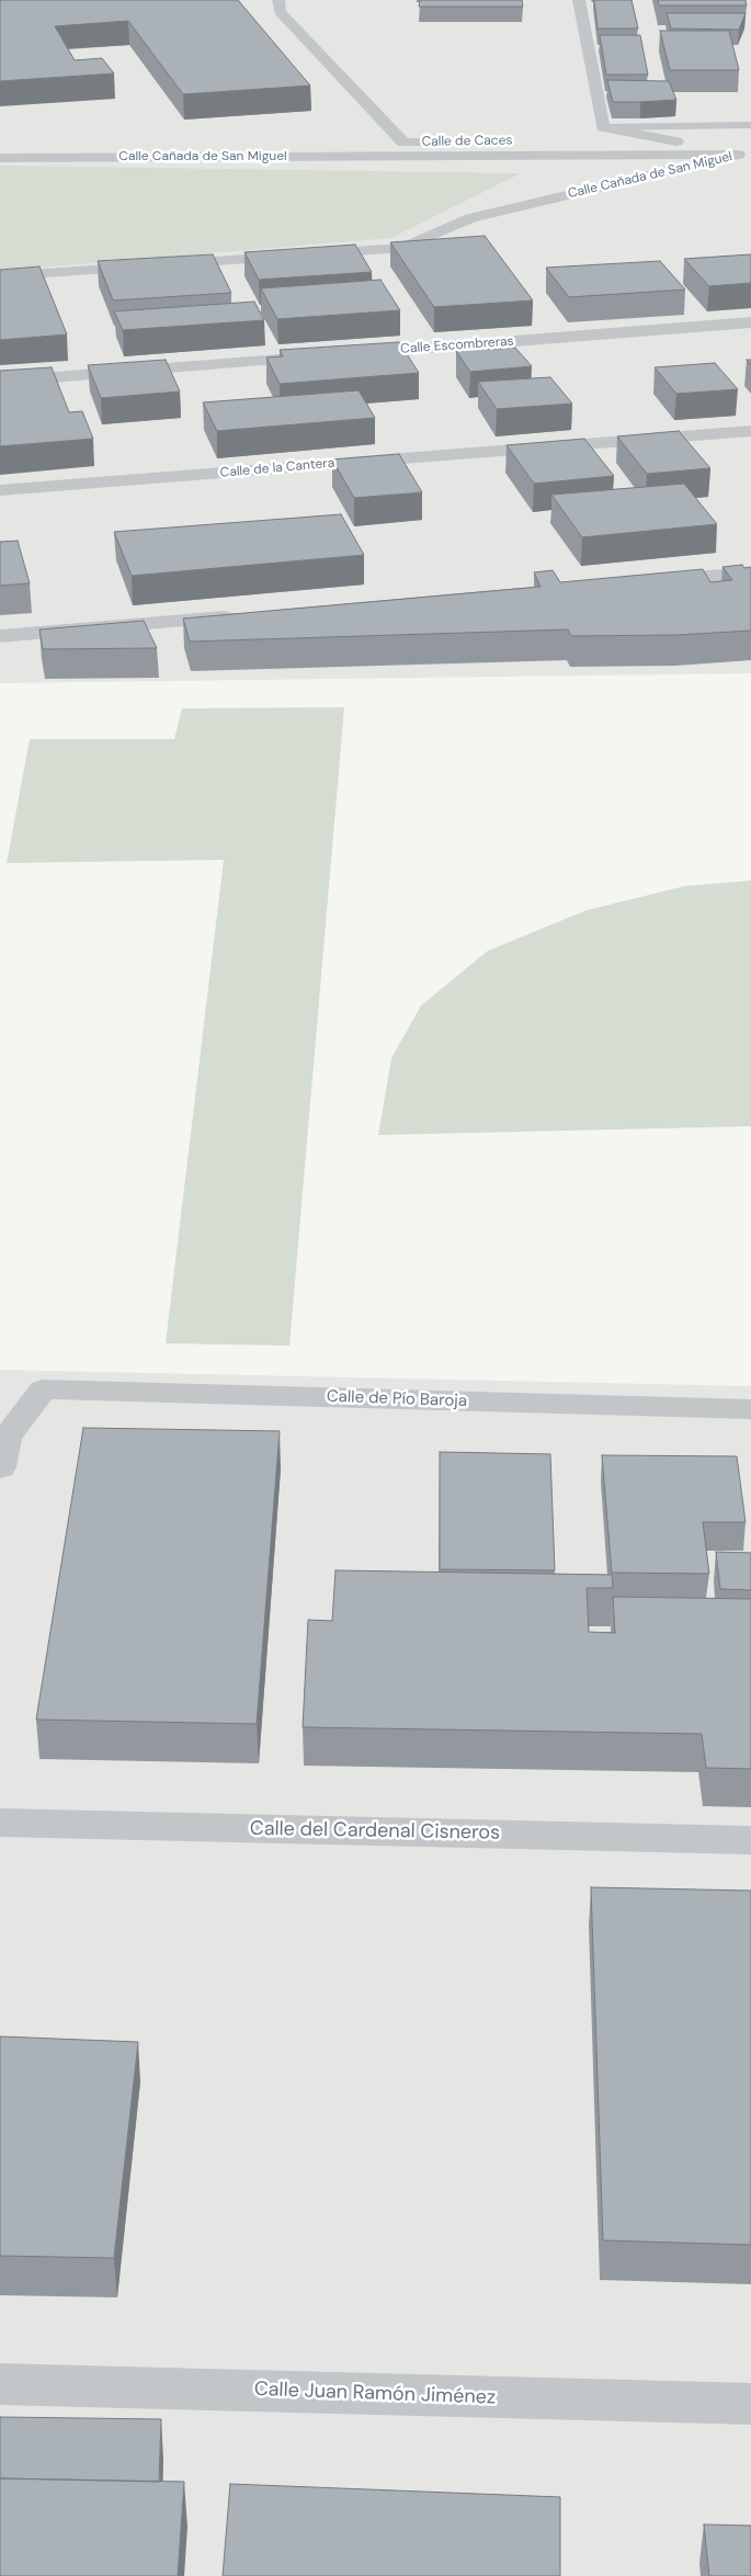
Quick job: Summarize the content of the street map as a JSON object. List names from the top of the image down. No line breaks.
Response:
{"streets":{"street":["Calle de Caces","Calle Cañada de San Miguel","Calle Escombreras","Calle de la Cantera","Calle de Pío Baroja","Calle del Cardenal Cisneros","Calle Juan Ramón Jiménez"]}}
